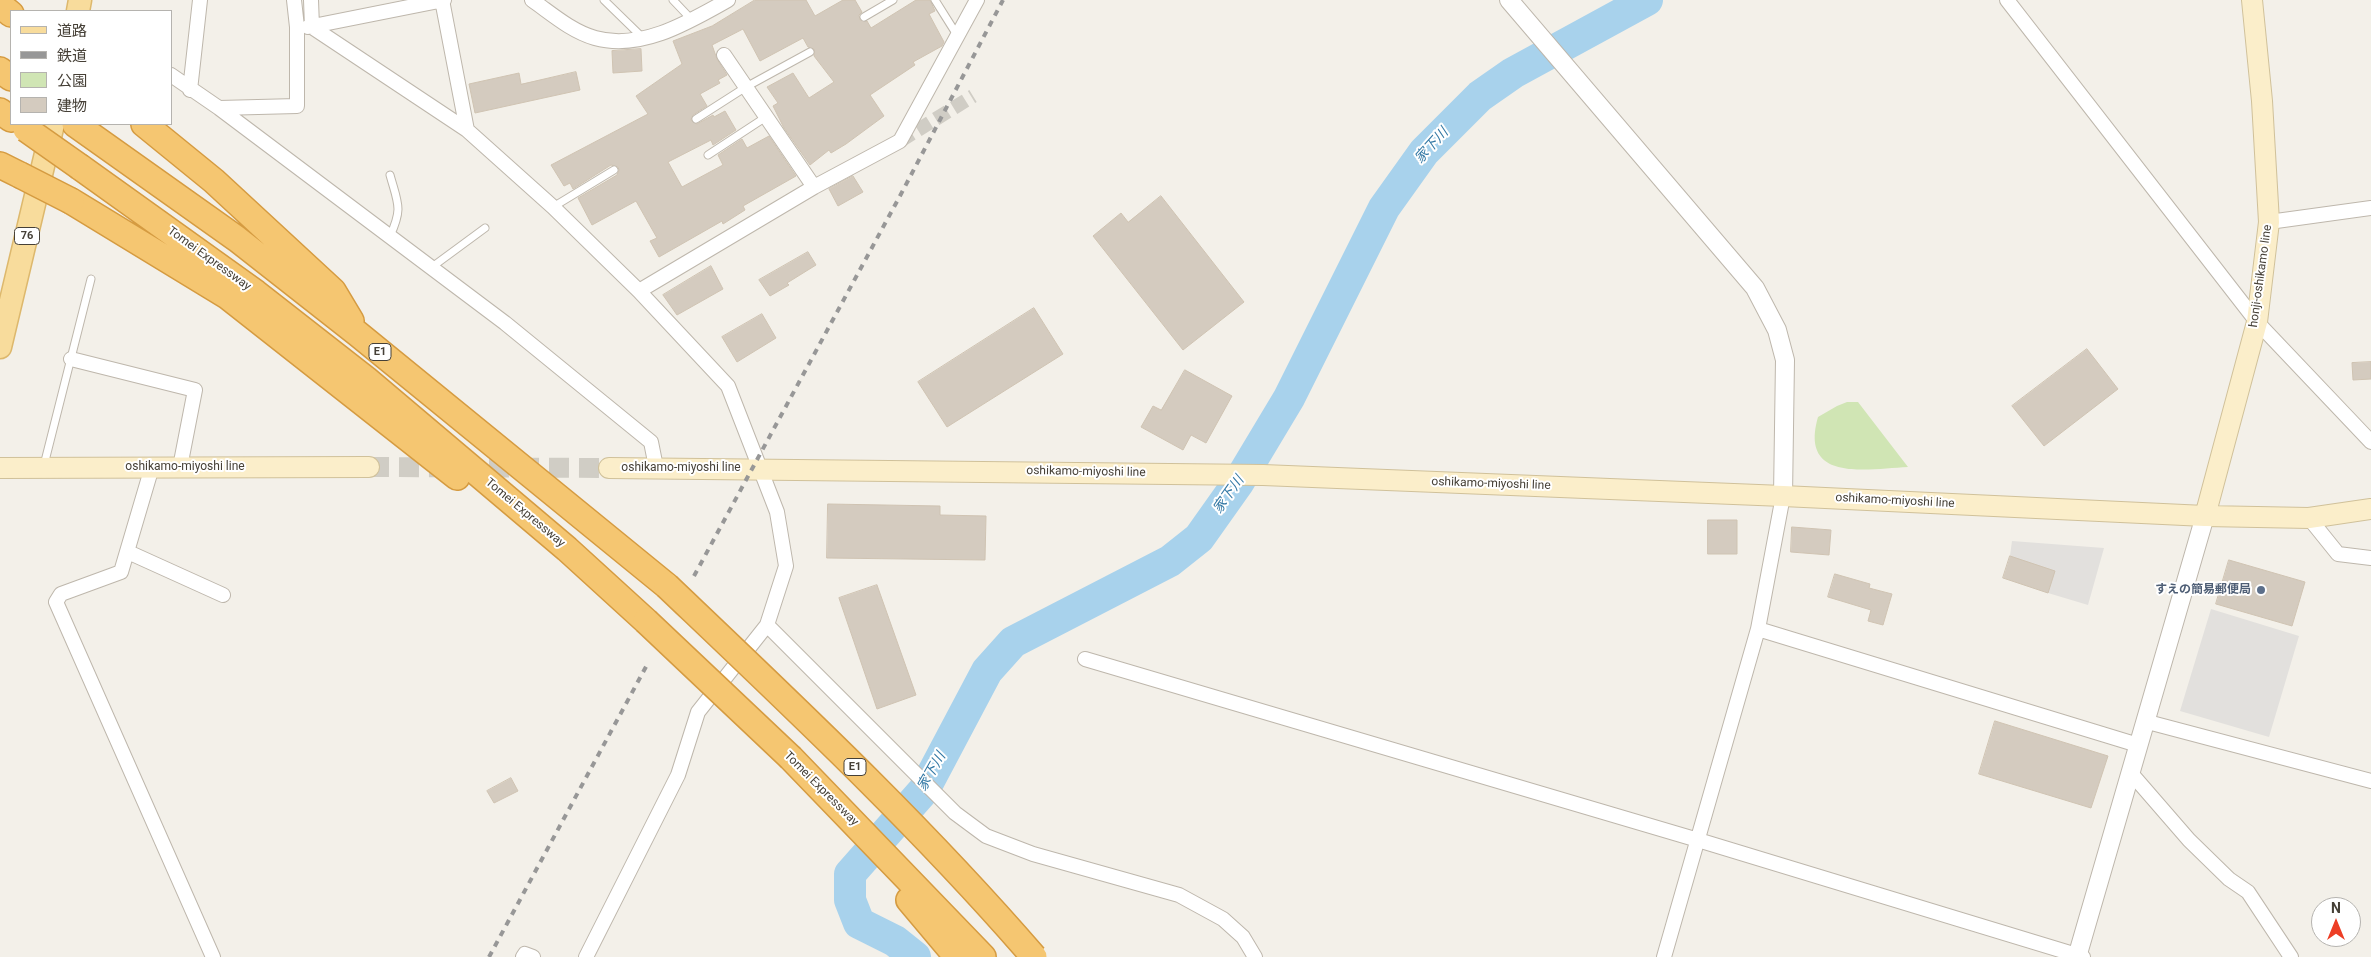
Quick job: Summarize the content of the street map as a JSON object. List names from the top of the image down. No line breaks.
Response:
{"streets":{"highway":["Tomei Expressway","E1"],"main road":["76","honji-oshikamo line","oshikamo-miyoshi line"]},"crossings":[["honji-oshikamo line","oshikamo-miyoshi line"]],"water":["家下川"],"places":["すえの簡易郵便局"],"legend":["道路","鉄道","公園","建物"],"north":"top"}
